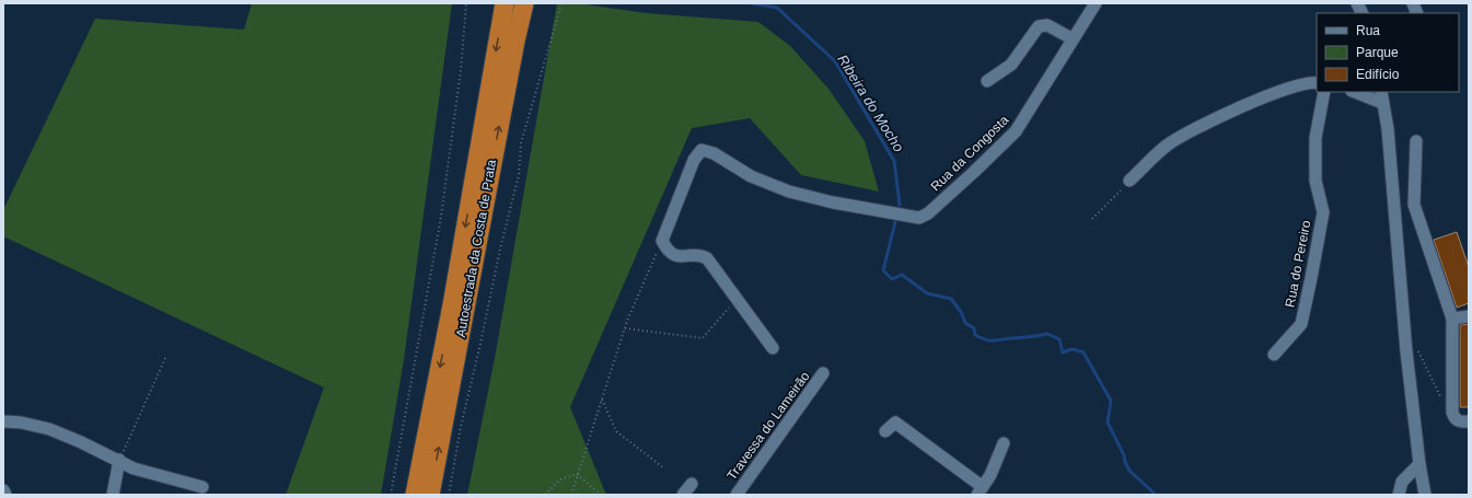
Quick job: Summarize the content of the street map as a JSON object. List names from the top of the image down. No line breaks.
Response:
{"streets":{"highway":["Autoestrada da Costa de Prata"],"street":["Rua da Congosta","Rua do Pereiro","Travessa do Lameirão"]},"water":["Ribeira do Mocho"],"legend":["Rua","Parque","Edifício"]}
